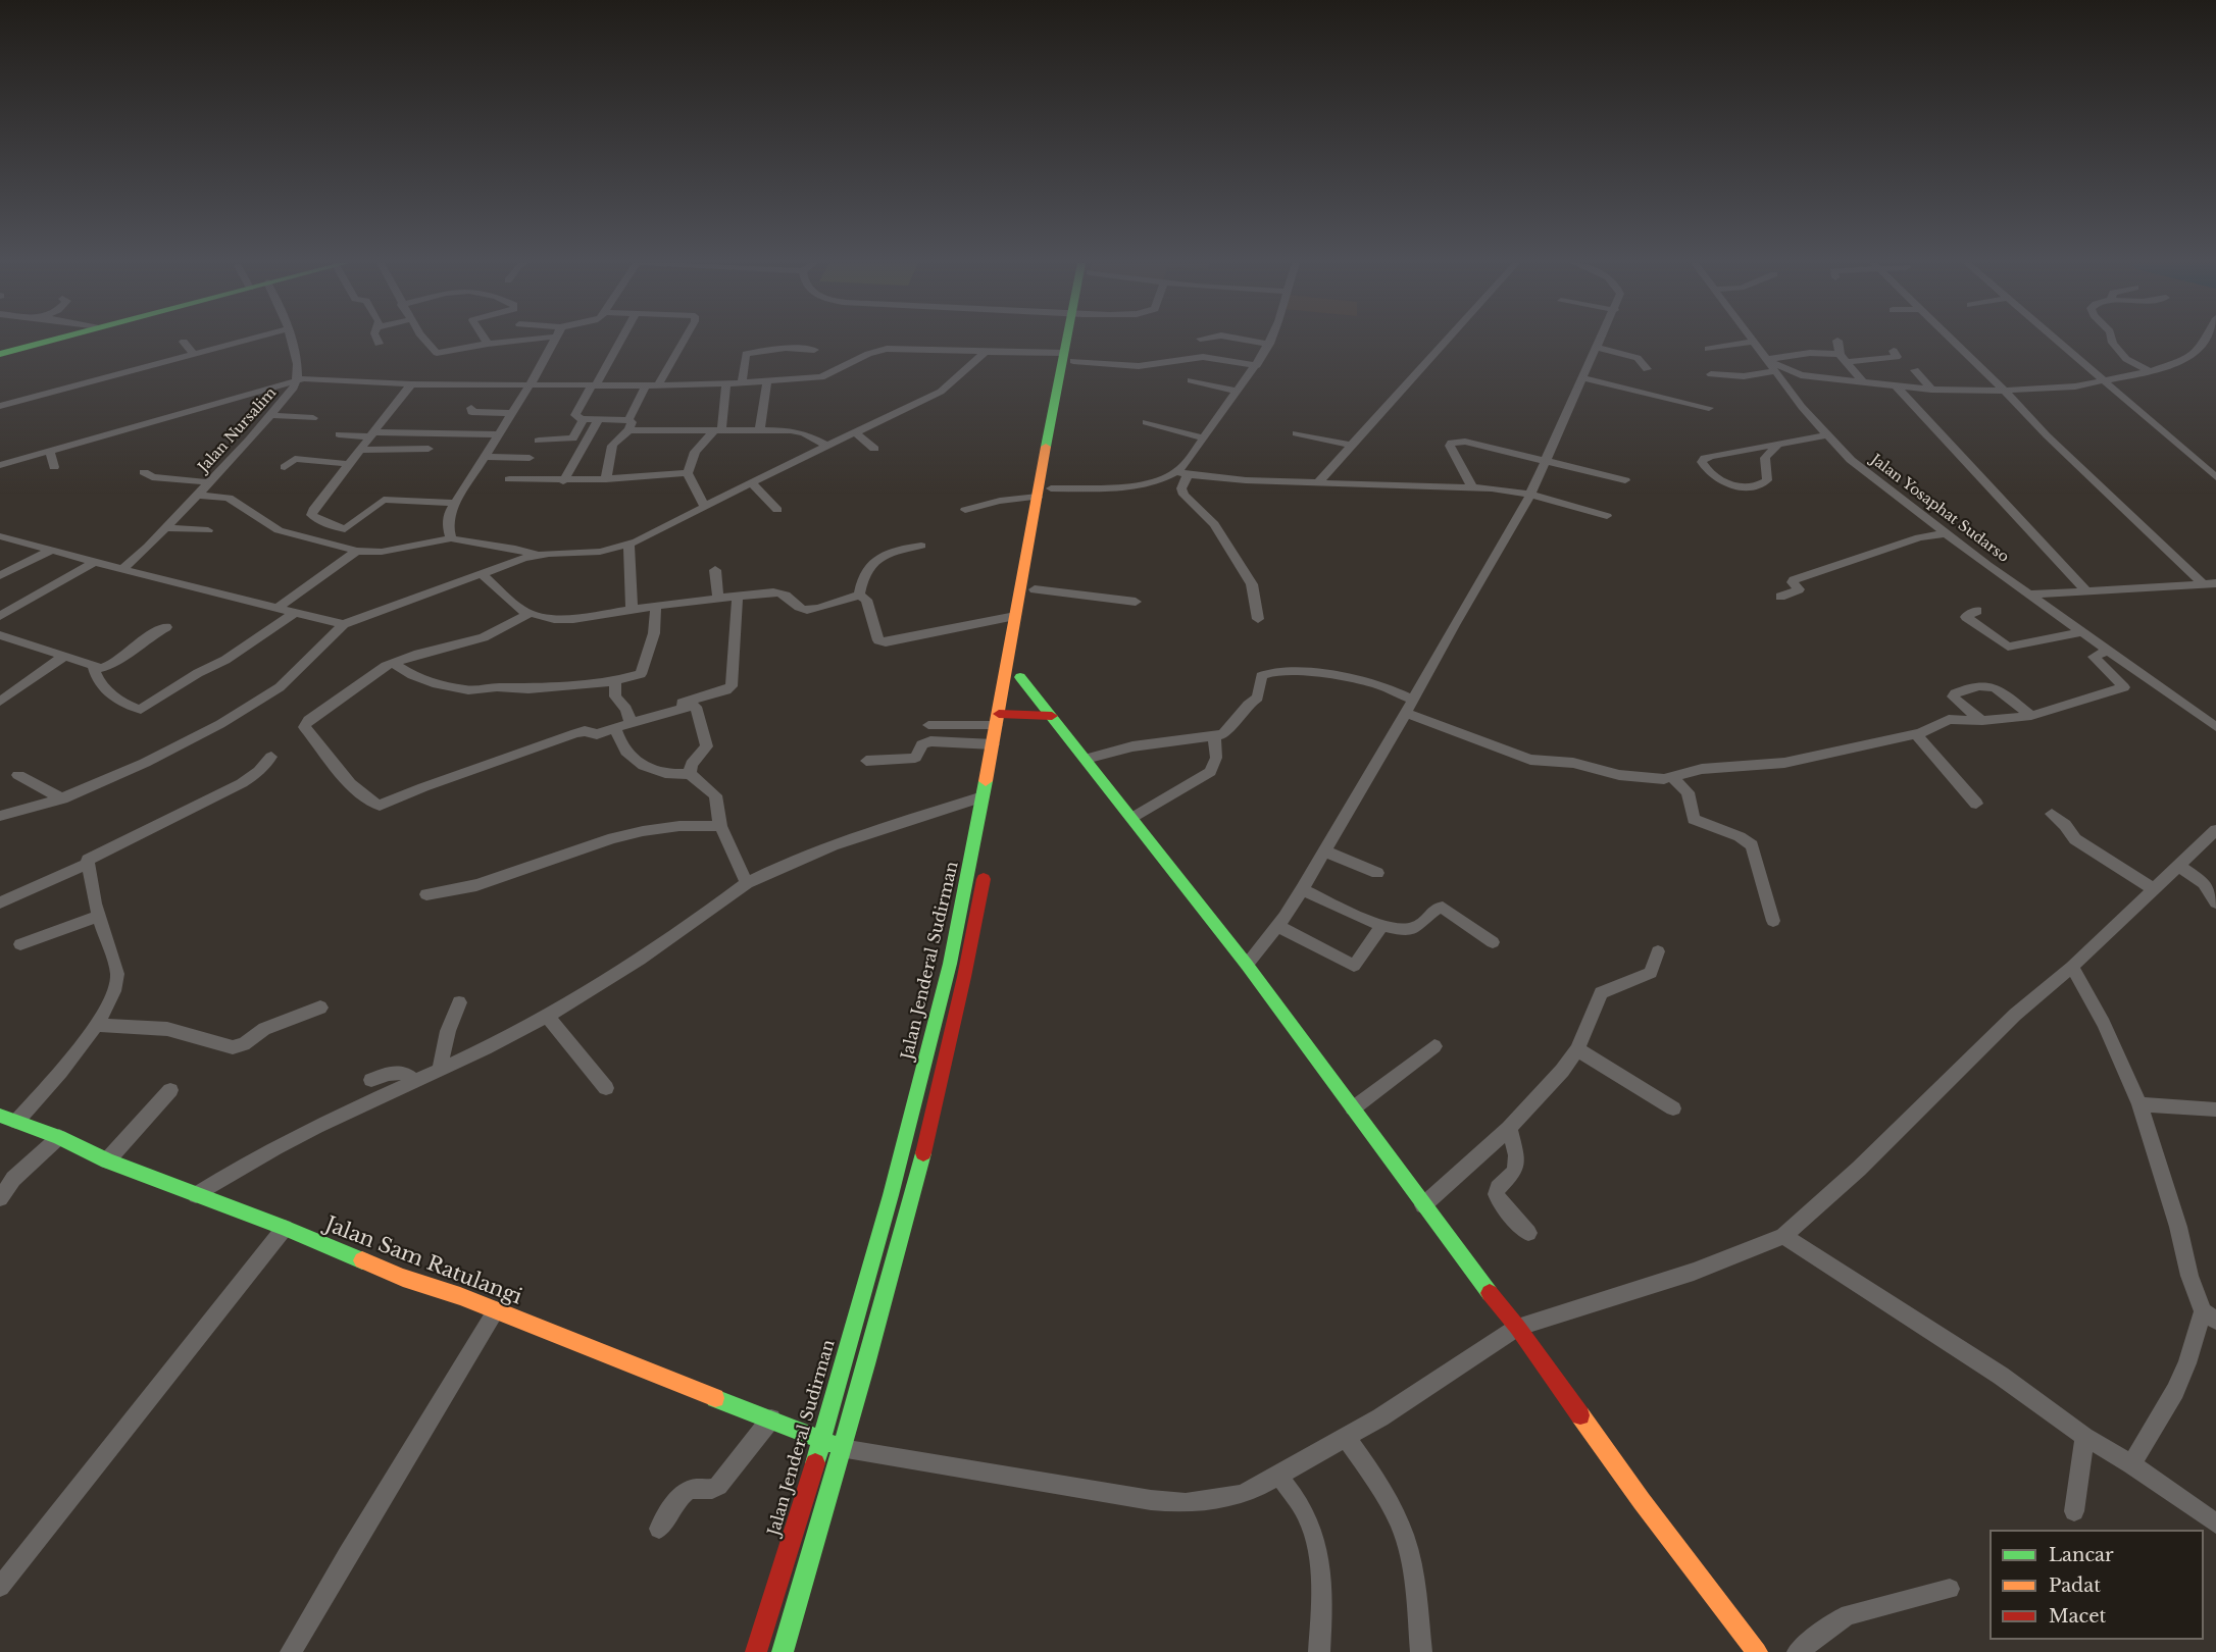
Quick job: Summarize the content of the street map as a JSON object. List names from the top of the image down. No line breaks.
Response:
{"streets":{"main road":["Jalan Jenderal Sudirman","Jalan Sam Ratulangi"],"street":["Jalan Nursalim","Jalan Yosaphat Sudarso"]},"crossings":[["Jalan Jenderal Sudirman","Jalan Sam Ratulangi"]],"legend":["Lancar","Padat","Macet"]}
